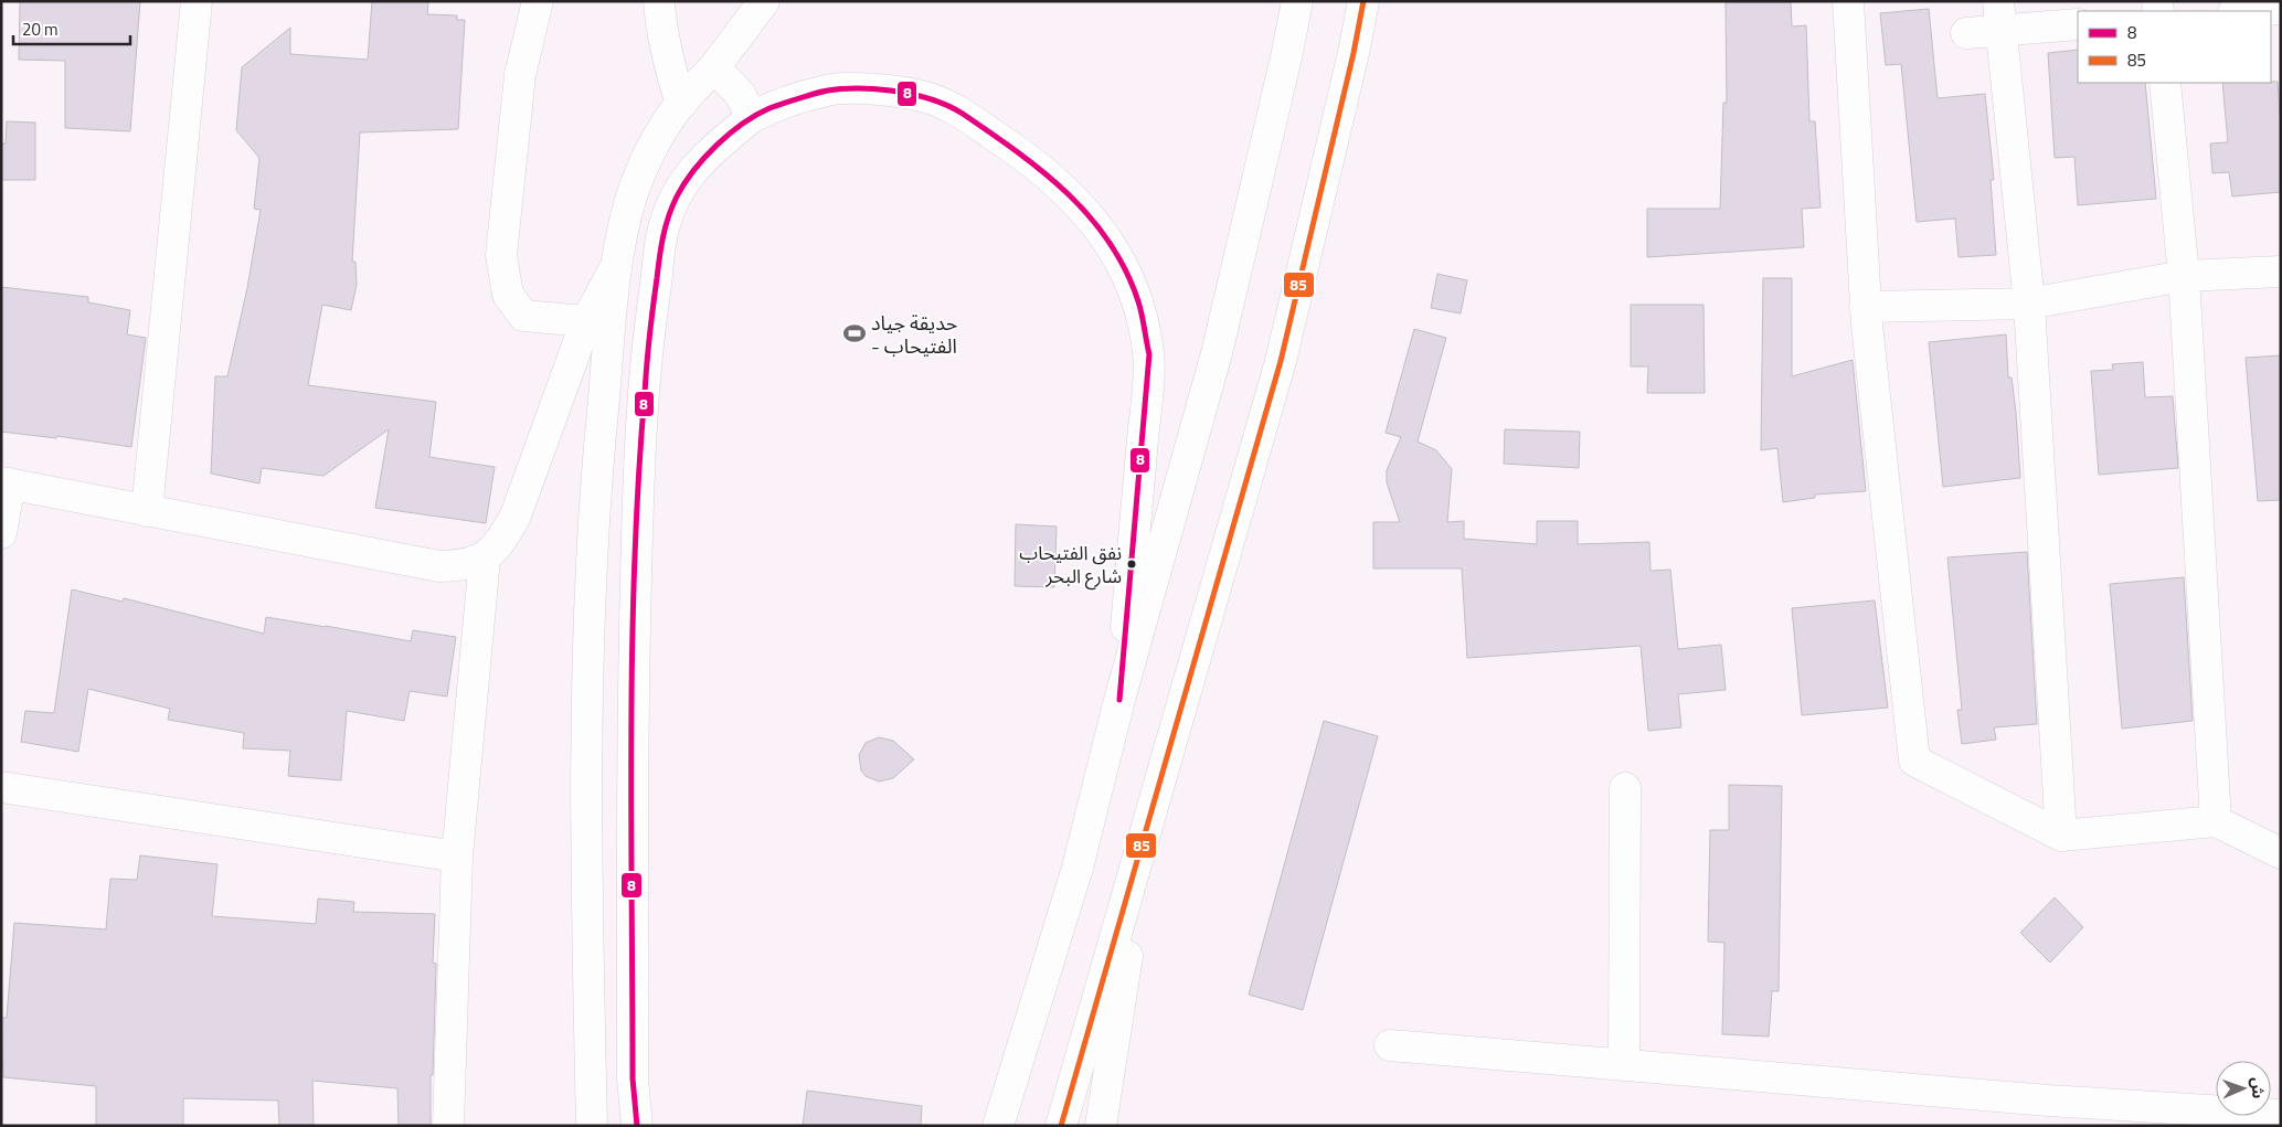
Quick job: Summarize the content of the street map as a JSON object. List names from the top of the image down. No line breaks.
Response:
{"places":{"sports":["حديقة جياد - الفتيحاب"],"other":["نفق الفتيحاب شارع البحر"]},"lines":["transit line 85","transit line 8"],"legend":["8","85"],"scale_bar":"20 m","north":"right"}
